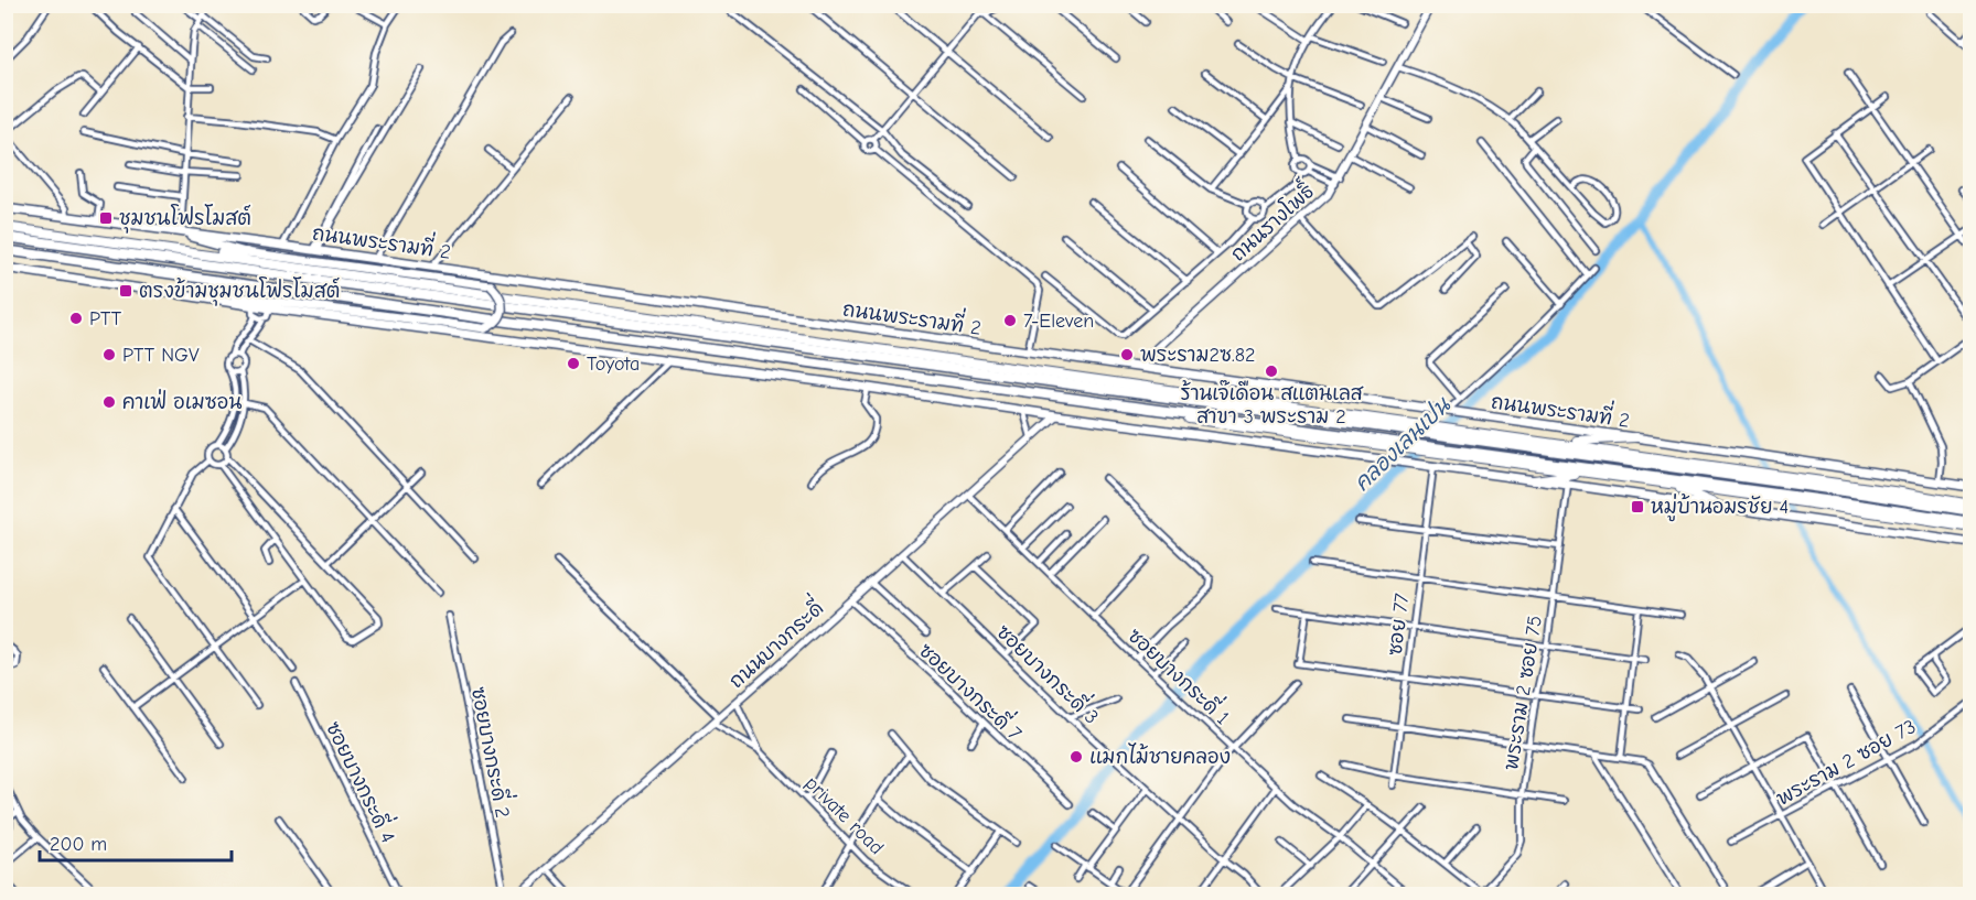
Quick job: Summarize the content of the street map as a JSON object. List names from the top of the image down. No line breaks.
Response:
{"streets":{"highway":["ถนนพระรามที่ 2"],"street":["ถนนรางโพธิ์","ซอย 77","ถนนบางกระดี่","ซอยบางกระดี่ 3","ซอยบางกระดี่ 1","ซอยบางกระดี่ 7","พระราม 2 ซอย 75","ซอยบางกระดี่ 2","พระราม 2 ซอย 73","ซอยบางกระดี่ 4","private road"]},"crossings":[["ถนนรางโพธิ์","ถนนพระรามที่ 2"],["ถนนบางกระดี่","ซอยบางกระดี่ 3"],["ถนนบางกระดี่","ซอยบางกระดี่ 1"],["ถนนบางกระดี่","ซอยบางกระดี่ 7"]],"water":["คลองเลนเปน"],"places":{"transit":["ชุมชนโฟรโมสต์","ตรงข้ามชุมชนโฟรโมสต์","หมู่บ้านอมรชัย 4"],"other":["PTT","7-Eleven","PTT NGV","พระราม2ซ.82","Toyota","ร้านเจ๊เดือน สแตนเลส สาขา 3 พระราม 2","คาเฟ่ อเมซอน","แมกไม้ชายคลอง"]},"scale_bar":"200 m"}
